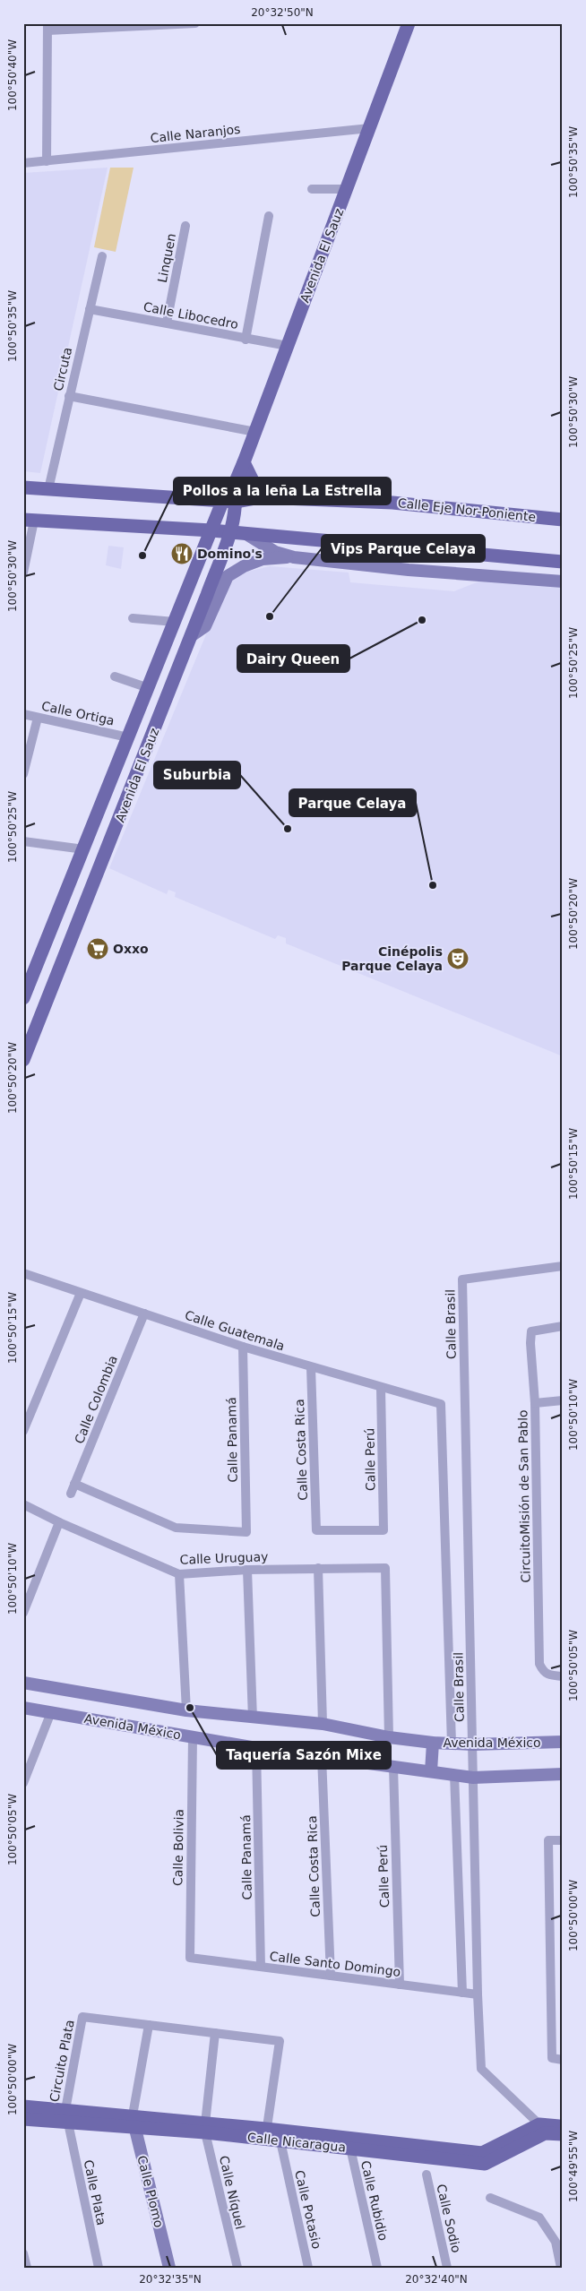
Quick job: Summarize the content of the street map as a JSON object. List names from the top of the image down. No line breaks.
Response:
{"streets":{"main road":["Avenida El Sauz","Calle Eje Nor-Poniente","Calle Nicaragua"],"street":["Calle Naranjos","Linquen","Calle Libocedro","Circuta","Calle Ortiga","Calle Brasil","Calle Guatemala","Calle Colombia","Calle Panamá","Calle Costa Rica","Calle Perú","CircuitoMisión de San Pablo","Calle Uruguay","Avenida México","Calle Bolivia","Calle Santo Domingo","Circuito Plata","Calle Plomo","Calle Plata","Calle Níquel","Calle Rubidio","Calle Potasio","Calle Sodio"]},"crossings":[["Calle Naranjos","Avenida El Sauz"],["Avenida El Sauz","Calle Libocedro"],["Avenida El Sauz","Calle Eje Nor-Poniente"],["Avenida El Sauz","Calle Ortiga"],["Linquen","Calle Libocedro"],["Calle Libocedro","Circuta"],["Circuta","Calle Eje Nor-Poniente"],["Calle Brasil","Avenida México"],["Calle Brasil","Calle Santo Domingo"],["Calle Brasil","Calle Nicaragua"],["Calle Guatemala","Calle Colombia"],["Calle Guatemala","Calle Panamá"],["Calle Guatemala","Calle Costa Rica"],["Calle Guatemala","Calle Perú"],["Calle Guatemala","Avenida México"],["Calle Colombia","Calle Uruguay"],["Calle Panamá","Calle Uruguay"],["Calle Panamá","Avenida México"],["Calle Panamá","Calle Santo Domingo"],["Calle Costa Rica","Calle Perú"],["Calle Costa Rica","Avenida México"],["Calle Costa Rica","Calle Santo Domingo"],["Calle Perú","Avenida México"],["Calle Perú","Calle Santo Domingo"],["Calle Uruguay","Avenida México"],["Avenida México","Calle Bolivia"],["Calle Bolivia","Calle Santo Domingo"],["Circuito Plata","Calle Nicaragua"],["Circuito Plata","Calle Plata"],["Calle Nicaragua","Calle Plomo"],["Calle Nicaragua","Calle Plata"],["Calle Nicaragua","Calle Níquel"],["Calle Nicaragua","Calle Rubidio"],["Calle Nicaragua","Calle Potasio"]],"places":{"restaurant":["Domino's"],"other":["Pollos a la leña La Estrella","Vips Parque Celaya","Dairy Queen","Suburbia","Parque Celaya","Taquería Sazón Mixe"],"supermarket":["Oxxo"],"theatre":["Cinépolis Parque Celaya"]},"coordinates":["20°32'50\"N","100°50'40\"W","100°50'35\"W","100°50'30\"W","100°50'25\"W","100°50'20\"W","100°50'15\"W","100°50'10\"W","100°50'05\"W","100°50'00\"W","100°49'55\"W","20°32'35\"N","20°32'40\"N"]}
